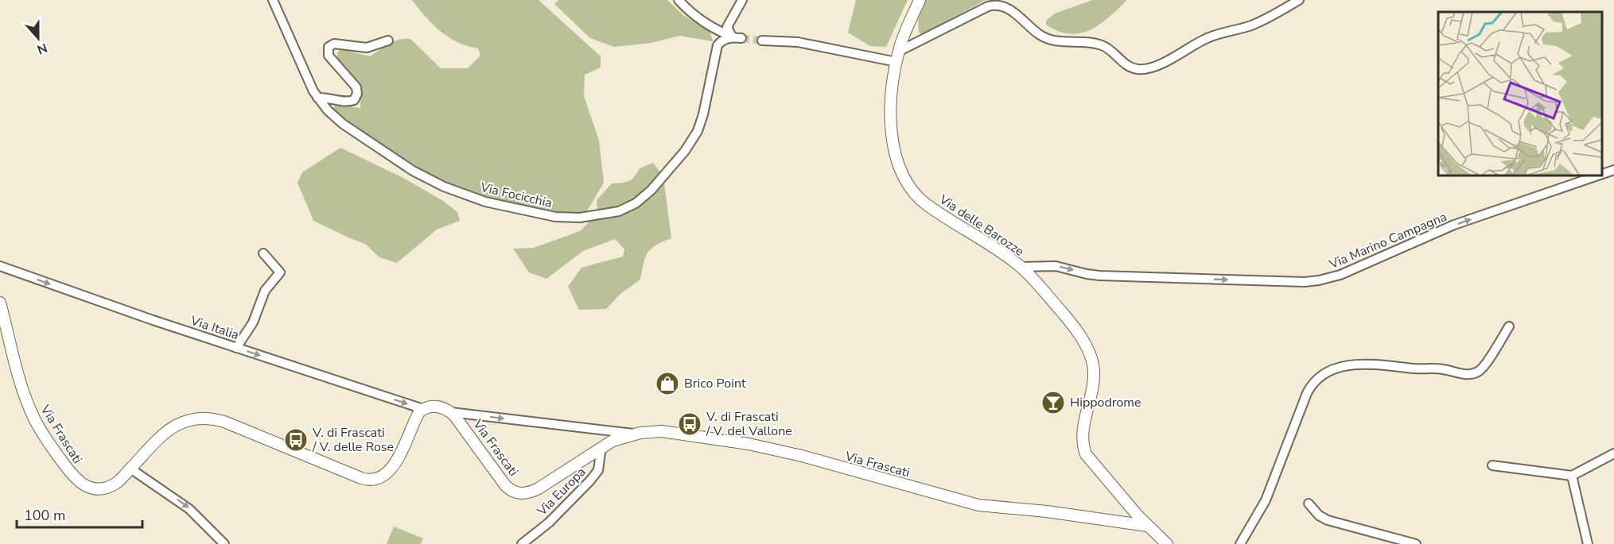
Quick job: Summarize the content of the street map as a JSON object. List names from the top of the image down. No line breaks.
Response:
{"streets":{"main road":["Via delle Barozze","Via Frascati"],"street":["Via Focicchia","Via Marino Campagna","Via Italia","Via Europa"]},"crossings":[["Via delle Barozze","Via Marino Campagna"],["Via delle Barozze","Via Frascati"],["Via Italia","Via Frascati"],["Via Frascati","Via Europa"]],"one_way":["Via Marino Campagna","Via Italia"],"places":{"shop":["Brico Point"],"bar":["Hippodrome"],"bus stop":["V. di Frascati / V. del Vallone","V. di Frascati / V. delle Rose"]},"scale_bar":"100 m","north":"bottom"}
